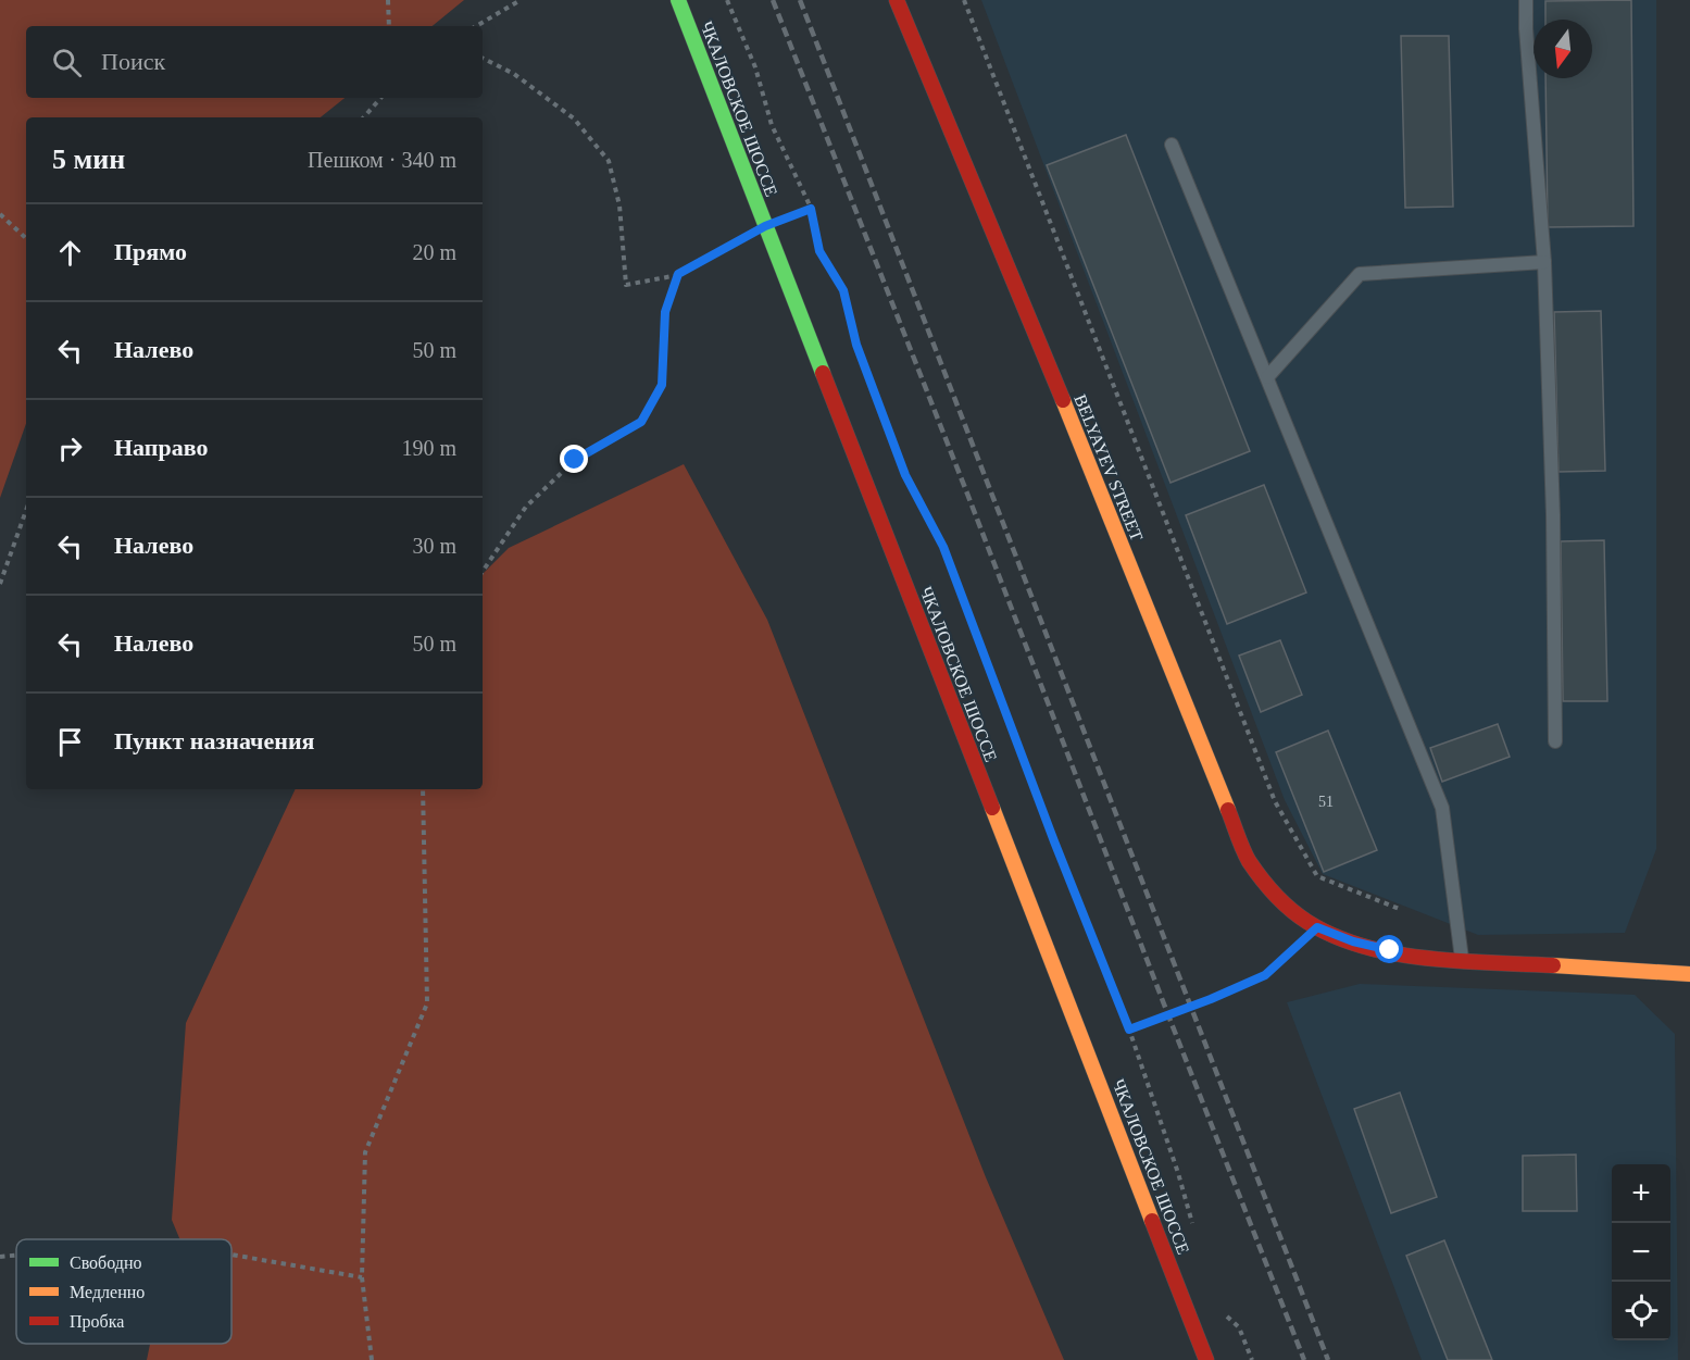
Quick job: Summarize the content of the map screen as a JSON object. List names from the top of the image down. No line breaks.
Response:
{"streets":{"street":["ЧКАЛОВСКОЕ ШОССЕ","BELYAYEV STREET"]},"house_numbers":["51"],"legend":["Свободно","Медленно","Пробка"],"north":"bottom","page":{"search":"Поиск","heading":["5 мин","Пешком · 340 m"],"list":[["Прямо","20 m"],["Налево","50 m"],["Направо","190 m"],["Налево","30 m"],["Налево","50 m"],"Пункт назначения"],"map_buttons":["+","−"]}}
